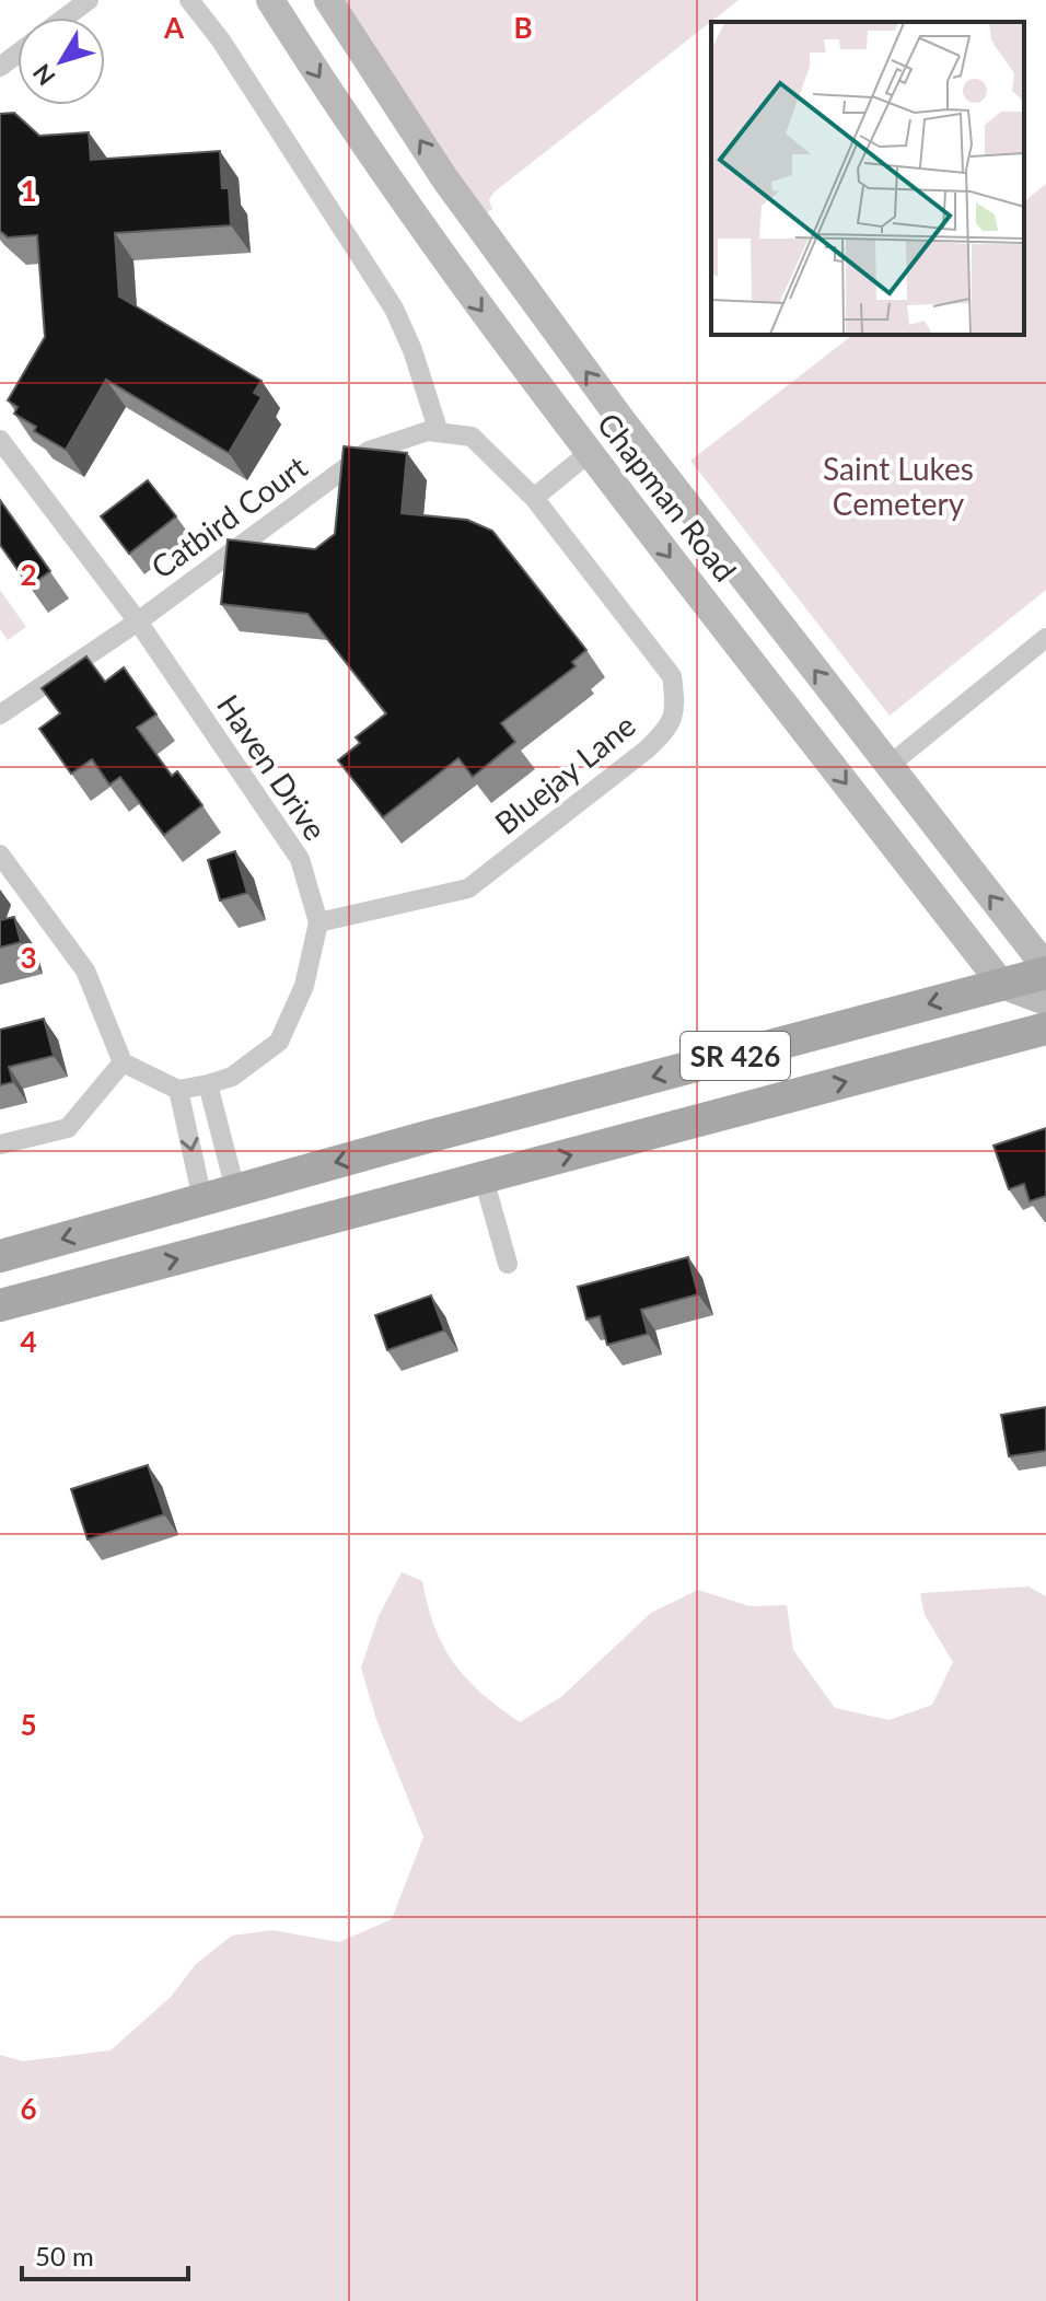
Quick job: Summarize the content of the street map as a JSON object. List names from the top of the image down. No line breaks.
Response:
{"streets":{"main road":["SR 426"],"street":["Chapman Road","Catbird Court","Haven Drive","Bluejay Lane"]},"crossings":[["Chapman Road","SR 426"],["Catbird Court","Haven Drive"],["Catbird Court","Bluejay Lane"],["Haven Drive","Bluejay Lane"]],"parks":["Saint Lukes Cemetery"],"scale_bar":"50 m","north":"bottom left","grid":{"columns":["A","B"],"rows":["1","2","3","4","5","6"]}}
